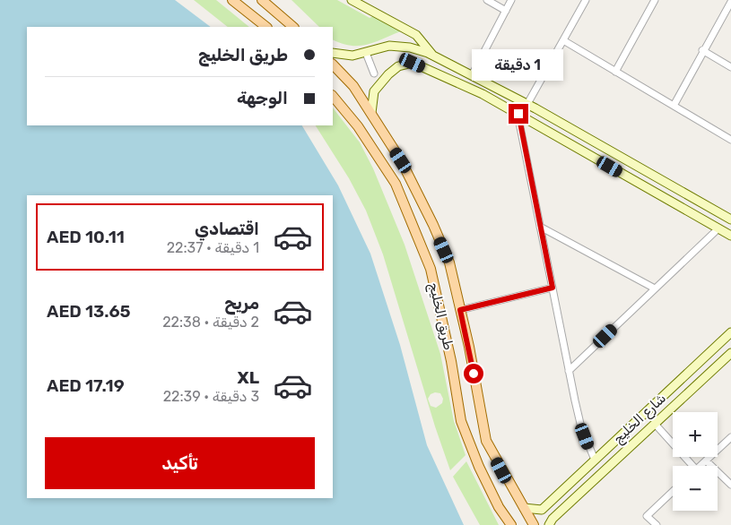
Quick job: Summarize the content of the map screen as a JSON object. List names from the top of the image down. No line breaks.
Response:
{"streets":{"main road":["طريق الخليج"],"street":["شارع الخليج"]},"crossings":[["طريق الخليج","شارع الخليج"]],"page":{"banner":["طريق الخليج","الوجهة"],"bubble":"1 دقيقة","list":[{"name":"اقتصادي","note":"1 دقيقة · 22:37","value":"AED 10.11"},{"name":"مريح","note":"2 دقيقة · 22:38","value":"AED 13.65"},{"name":"XL","note":"3 دقيقة · 22:39","value":"AED 17.19"}],"map_buttons":["+","−"],"buttons":"تأكيد"}}
